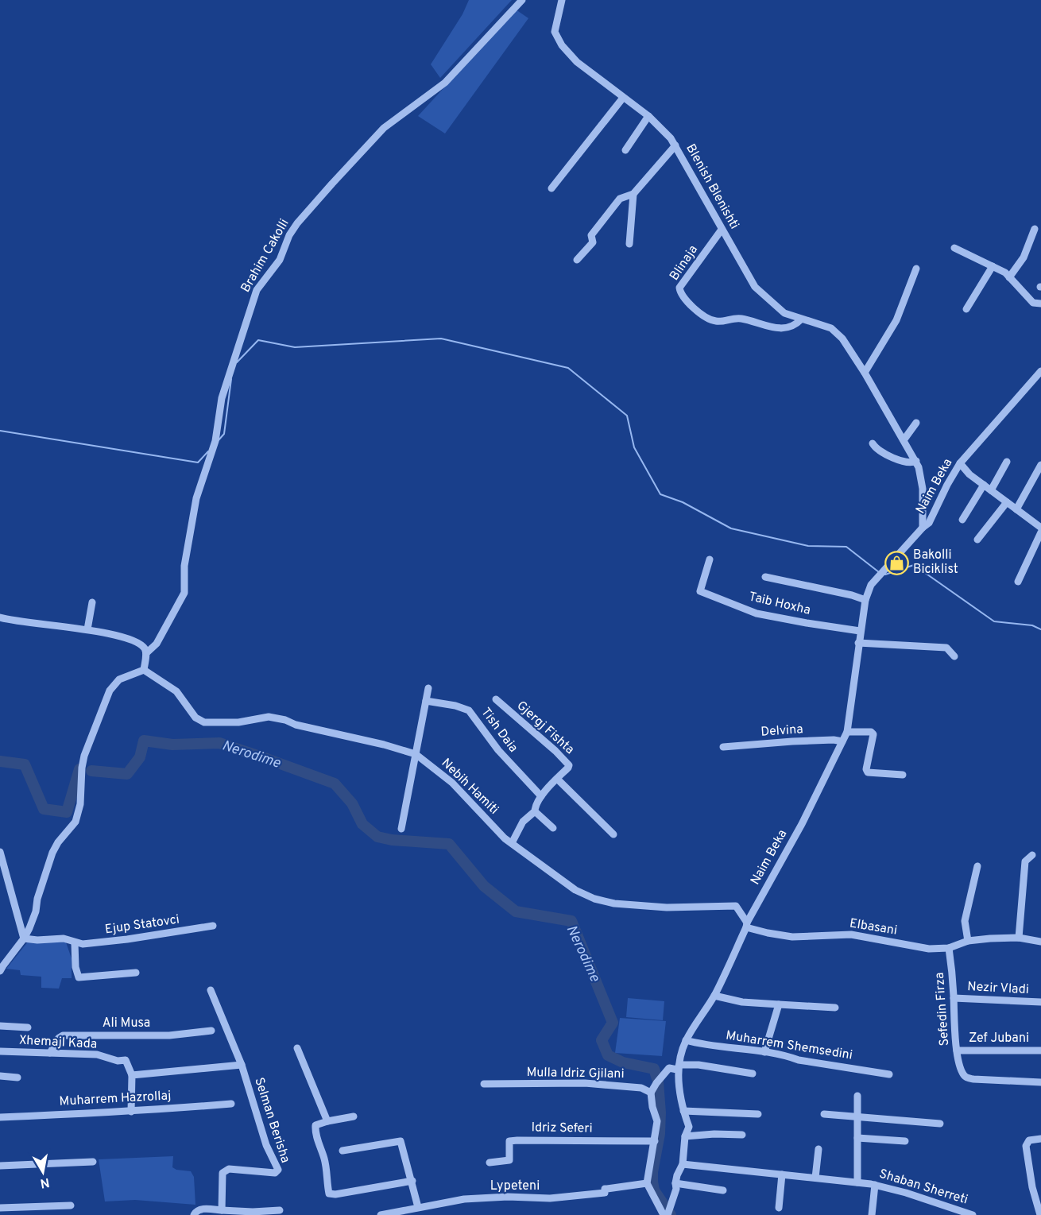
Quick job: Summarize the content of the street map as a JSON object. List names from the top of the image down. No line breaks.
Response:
{"streets":{"street":["Blenish Blenishti","Brahim Cakolli","Blinaja","Naim Beka","Taib Hoxha","Gjergj Fishta","Tish Daia","Delvina","Nebih Hamiti","Ejup Statovci","Elbasani","Nezir Vladi","Sefedin Firza","Ali Musa","Zef Jubani","Xhemajl Kada","Muharrem Shemsedini","Mulla Idriz Gjilani","Muharrem Hazrollaj","Selman Berisha","Idriz Seferi","Lypeteni","Shaban Sherreti"]},"crossings":[["Blenish Blenishti","Blinaja"],["Blenish Blenishti","Naim Beka"],["Naim Beka","Taib Hoxha"],["Naim Beka","Delvina"],["Naim Beka","Nebih Hamiti"],["Naim Beka","Elbasani"],["Naim Beka","Muharrem Shemsedini"],["Naim Beka","Shaban Sherreti"],["Gjergj Fishta","Tish Daia"],["Gjergj Fishta","Nebih Hamiti"],["Nebih Hamiti","Elbasani"],["Elbasani","Sefedin Firza"],["Nezir Vladi","Sefedin Firza"],["Sefedin Firza","Zef Jubani"],["Ali Musa","Xhemajl Kada"]],"water":["Nerodime"],"places":{"shop":["Bakolli Biciklist"]},"north":"bottom"}
